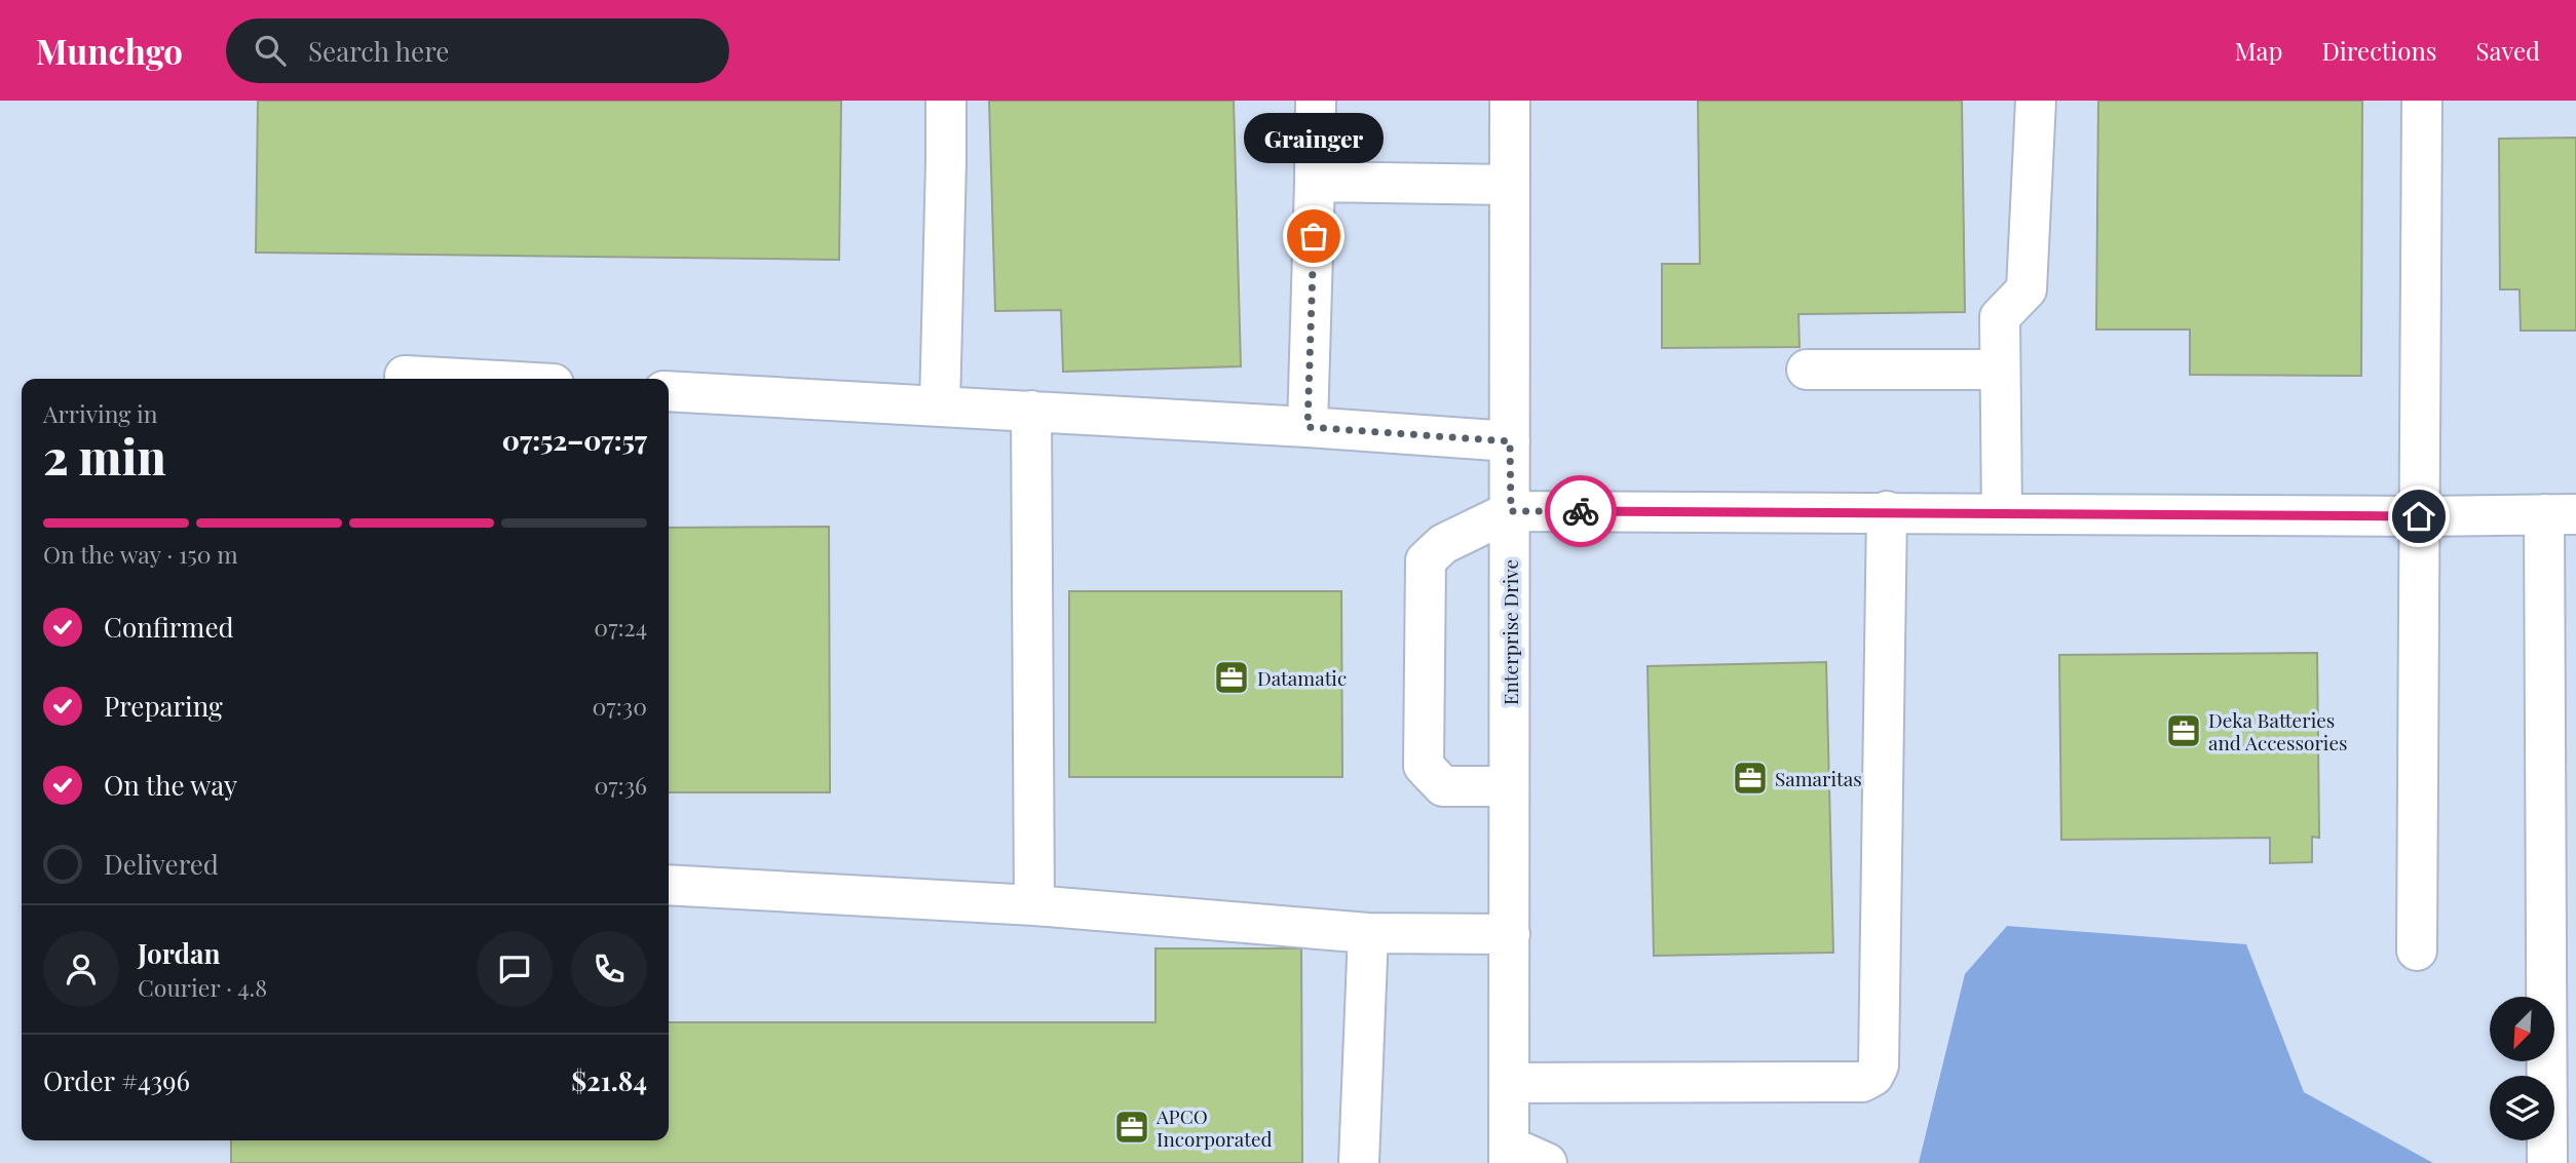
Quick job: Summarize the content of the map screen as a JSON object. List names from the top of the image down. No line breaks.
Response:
{"streets":{"street":["Enterprise Drive"]},"places":{"other":["Grainger"],"office":["Datamatic","Deka Batteries and Accessories","Samaritas","APCO Incorporated"]},"north":"bottom left","page":{"header":"Munchgo","search":"Search here","nav":["Map","Directions","Saved"],"bubble":"Grainger","heading":["2 min","Arriving in","07:52–07:57"],"panel":["Jordan","Courier · 4.8","Order #4396","$21.84"],"bar":"On the way · 150 m","list":[["Confirmed","07:24"],["Preparing","07:30"],["On the way","07:36"],"Delivered"]}}
